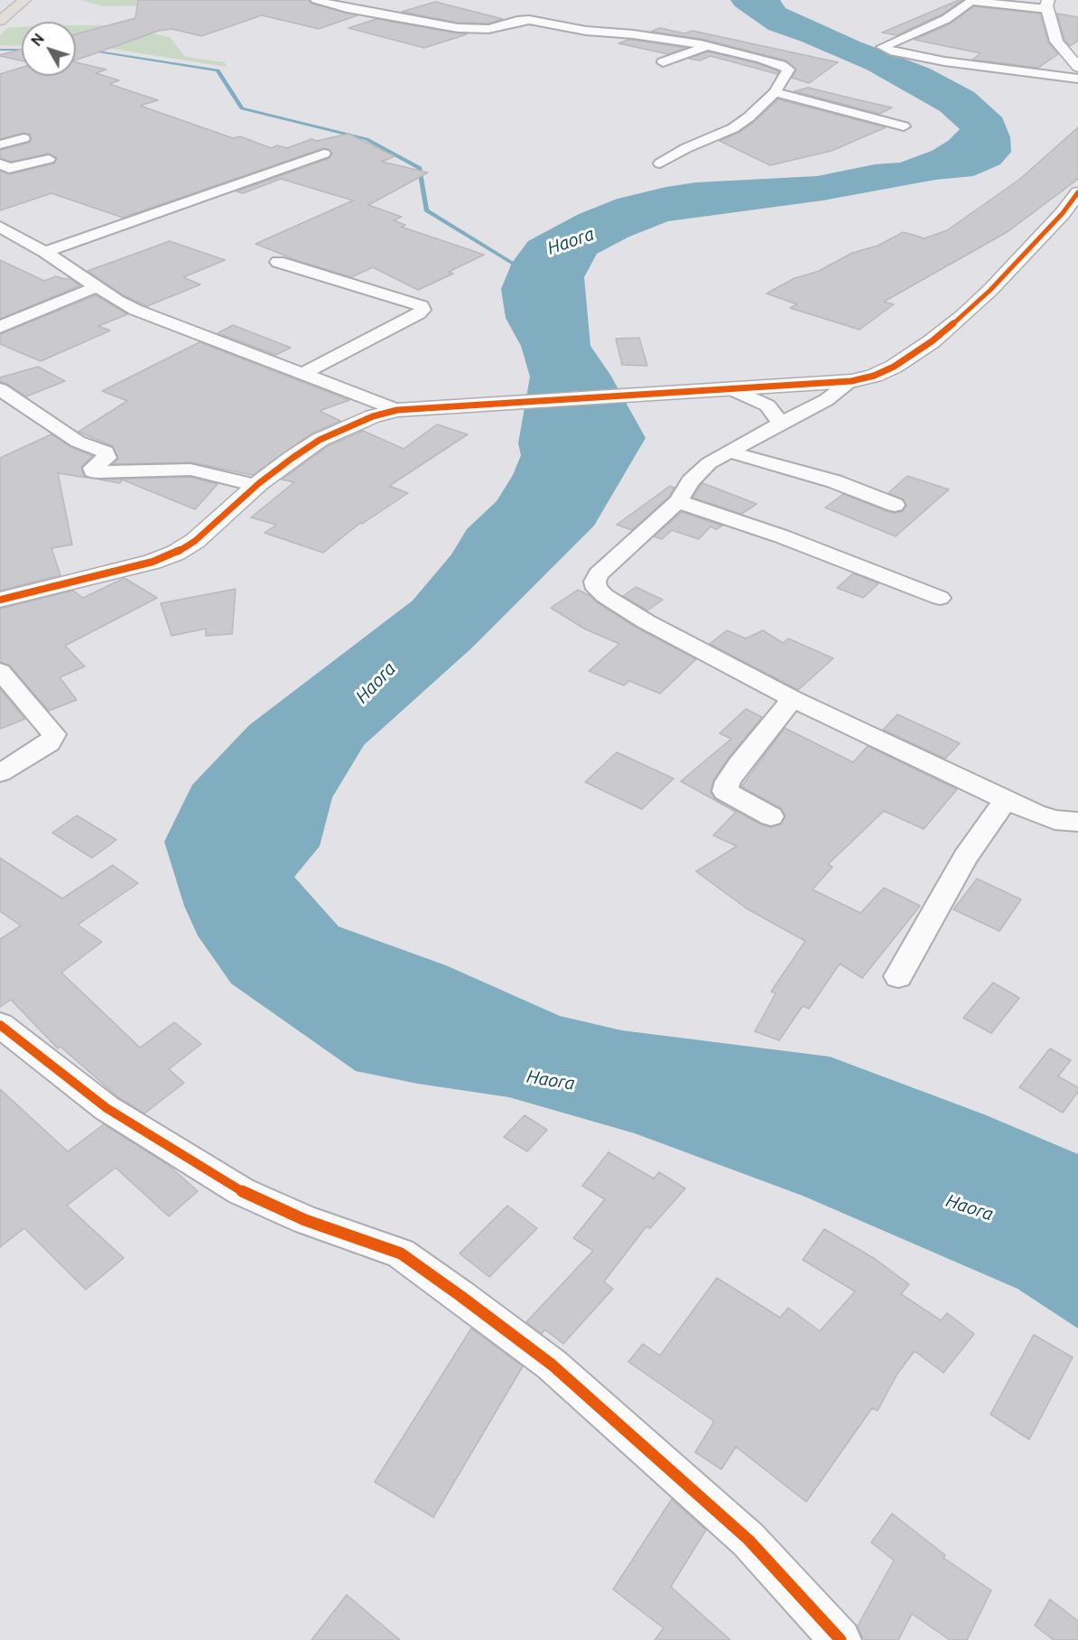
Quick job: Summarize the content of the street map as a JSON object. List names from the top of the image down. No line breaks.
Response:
{"water":["Haora"],"north":"top left"}
